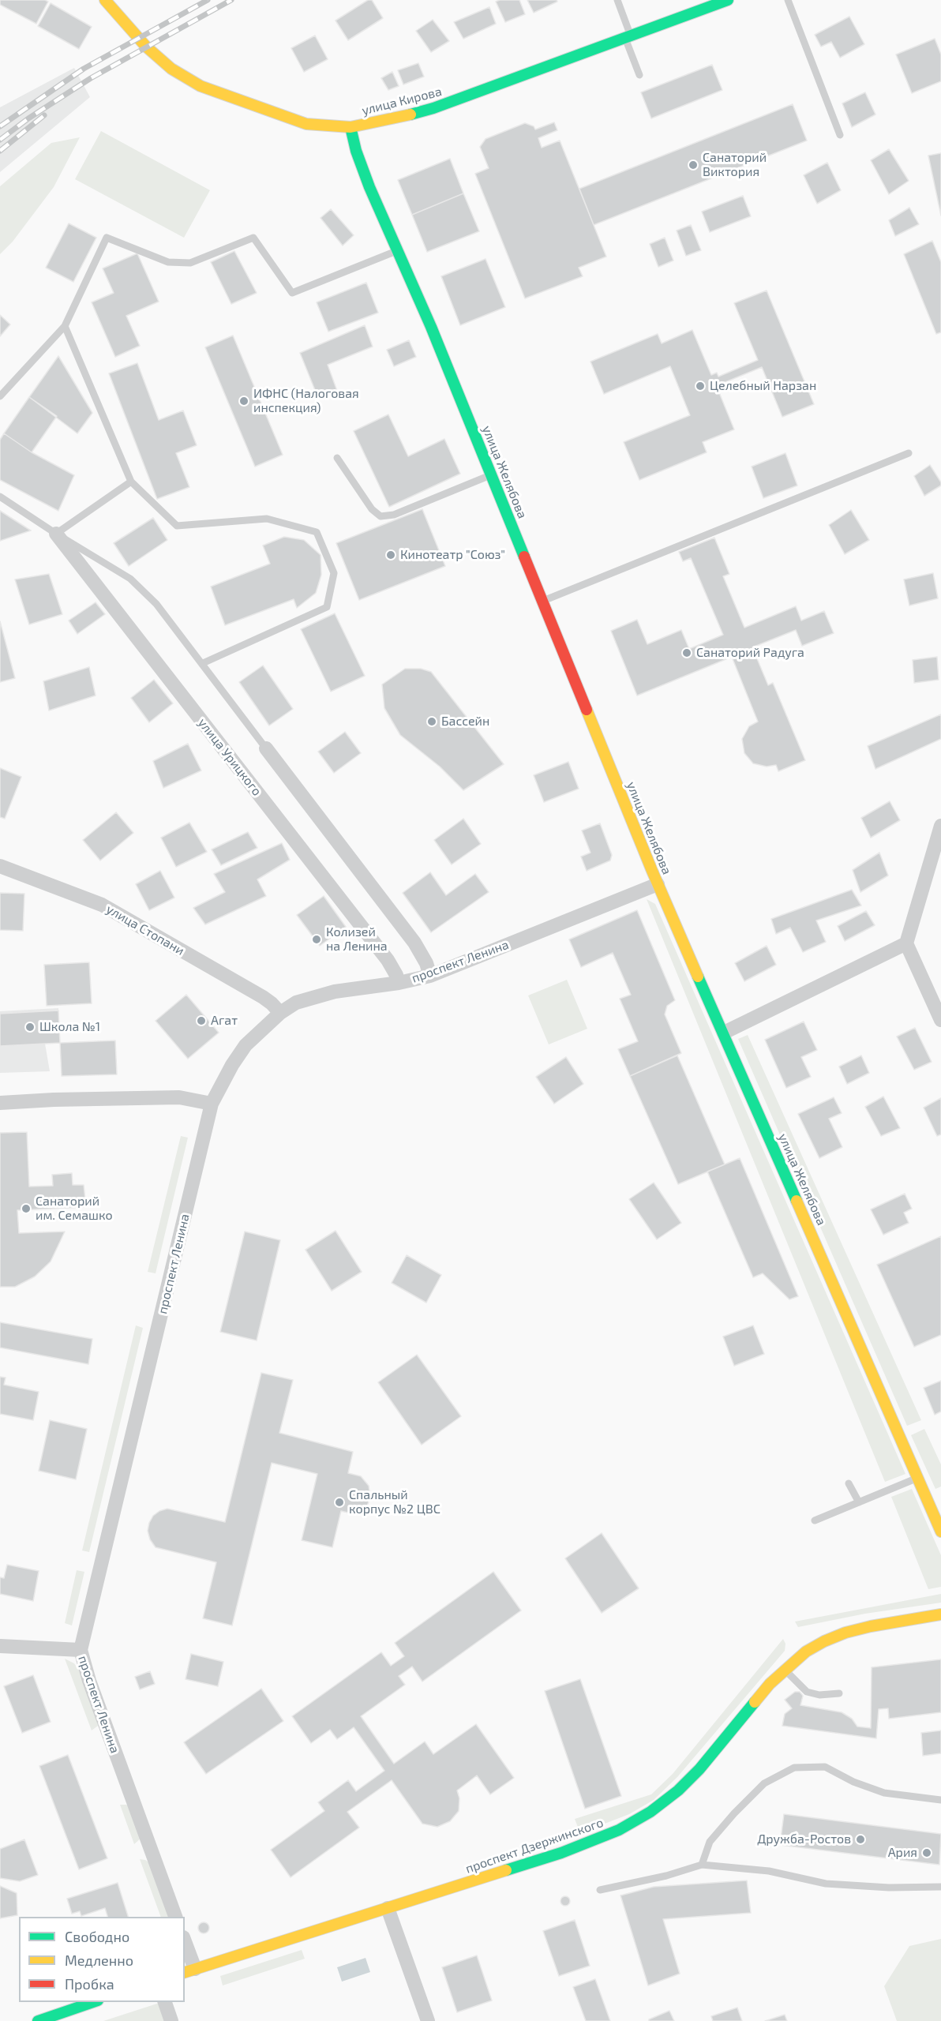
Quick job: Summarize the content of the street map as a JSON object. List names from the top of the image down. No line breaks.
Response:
{"streets":{"street":["улица Кирова","улица Желябова","улица Урицкого","улица Стопани","проспект Ленина","проспект Дзержинского"]},"crossings":[["улица Кирова","улица Желябова"],["улица Желябова","проспект Ленина"],["улица Урицкого","проспект Ленина"],["улица Стопани","проспект Ленина"]],"places":["Санаторий Виктория","Целебный Нарзан","ИФНС (Налоговая инспекция)","Кинотеатр \"Союз\"","Cанаторий Радуга","Бассейн","Колизей на Ленина","Агат","Школа №1","Санаторий им. Семашко","Спальный корпус №2 ЦВС","Дружба-Ростов","Ария"],"legend":["Свободно","Медленно","Пробка"]}
